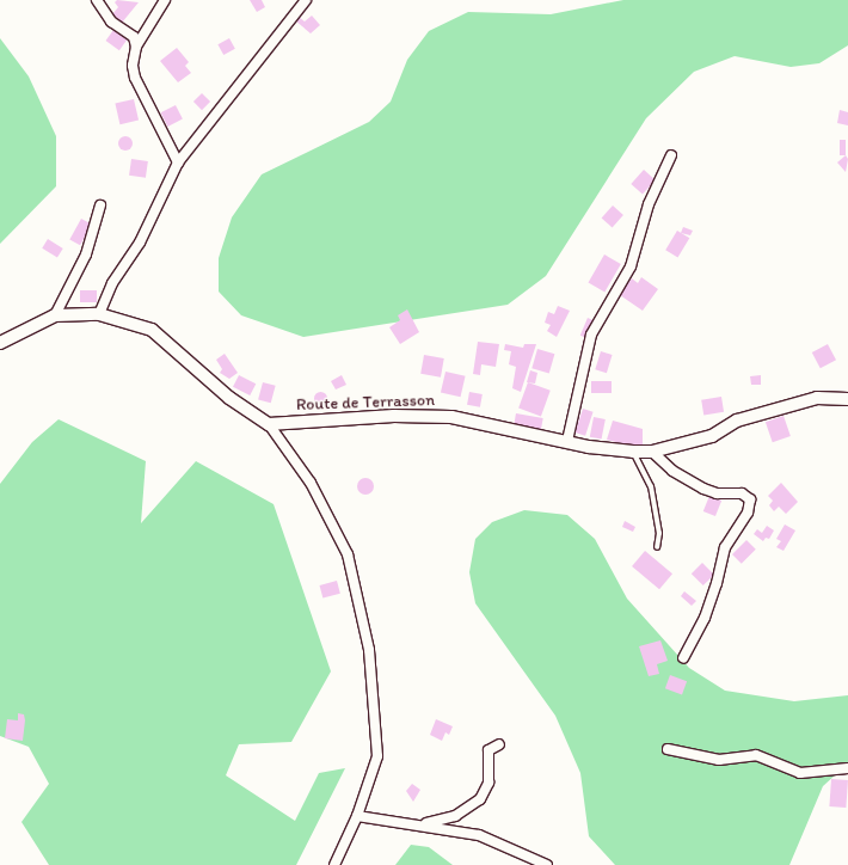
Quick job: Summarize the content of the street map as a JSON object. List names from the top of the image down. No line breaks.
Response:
{"streets":{"street":["Route de Terrasson"]}}
